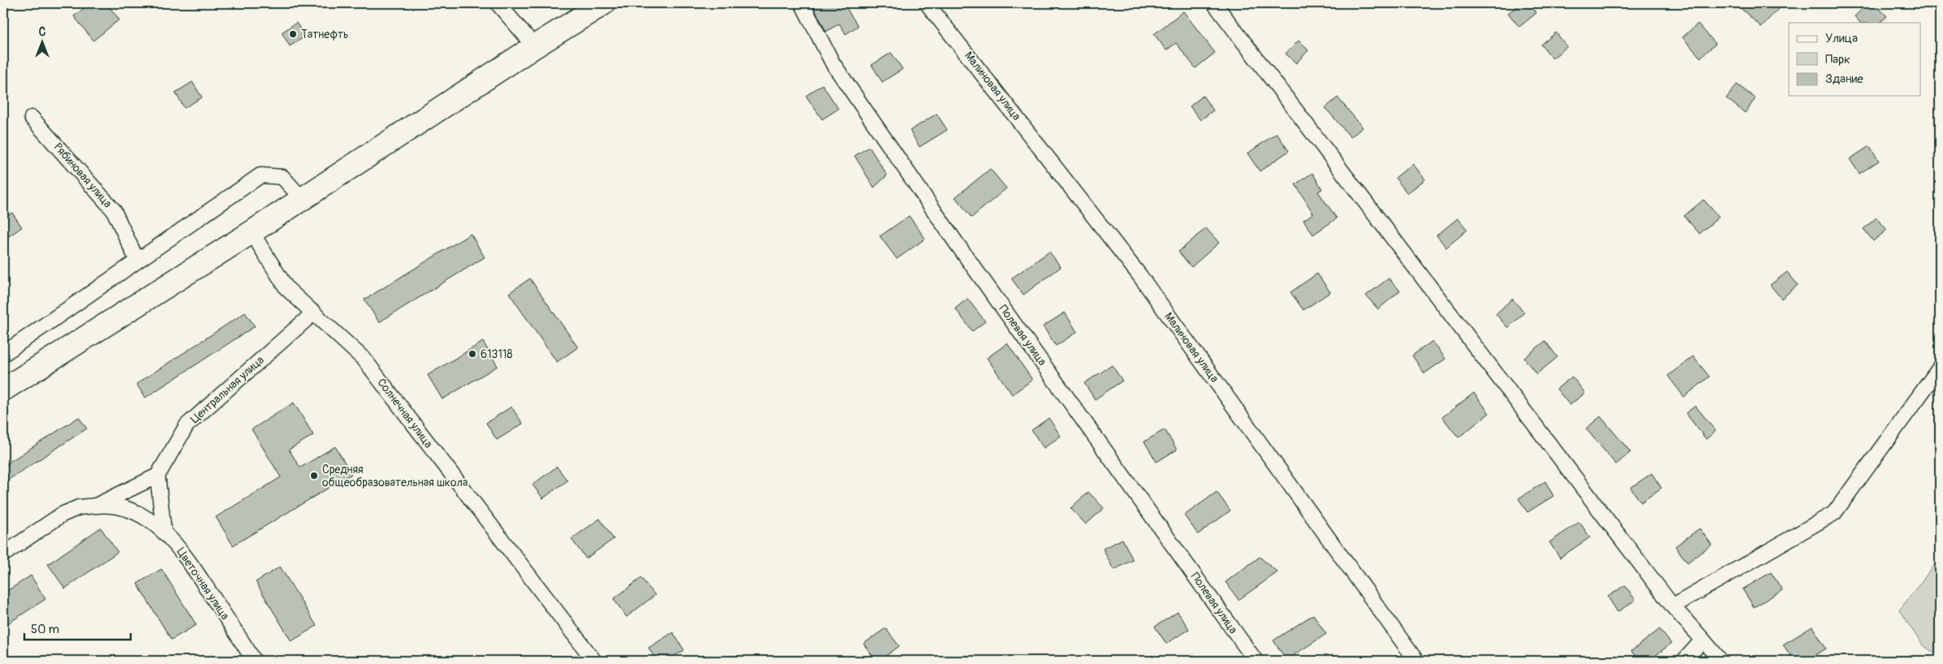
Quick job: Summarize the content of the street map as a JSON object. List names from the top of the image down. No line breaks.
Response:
{"streets":{"street":["Малиновая улица","Рябиновая улица","Полевая улица","Центральная улица","Солнечная улица","Цветочная улица"]},"crossings":[["Центральная улица","Солнечная улица"]],"places":["Татнефть","613118","Средняя общеобразовательная школа"],"legend":["Улица","Парк","Здание"],"scale_bar":"50 m","north":"top"}
